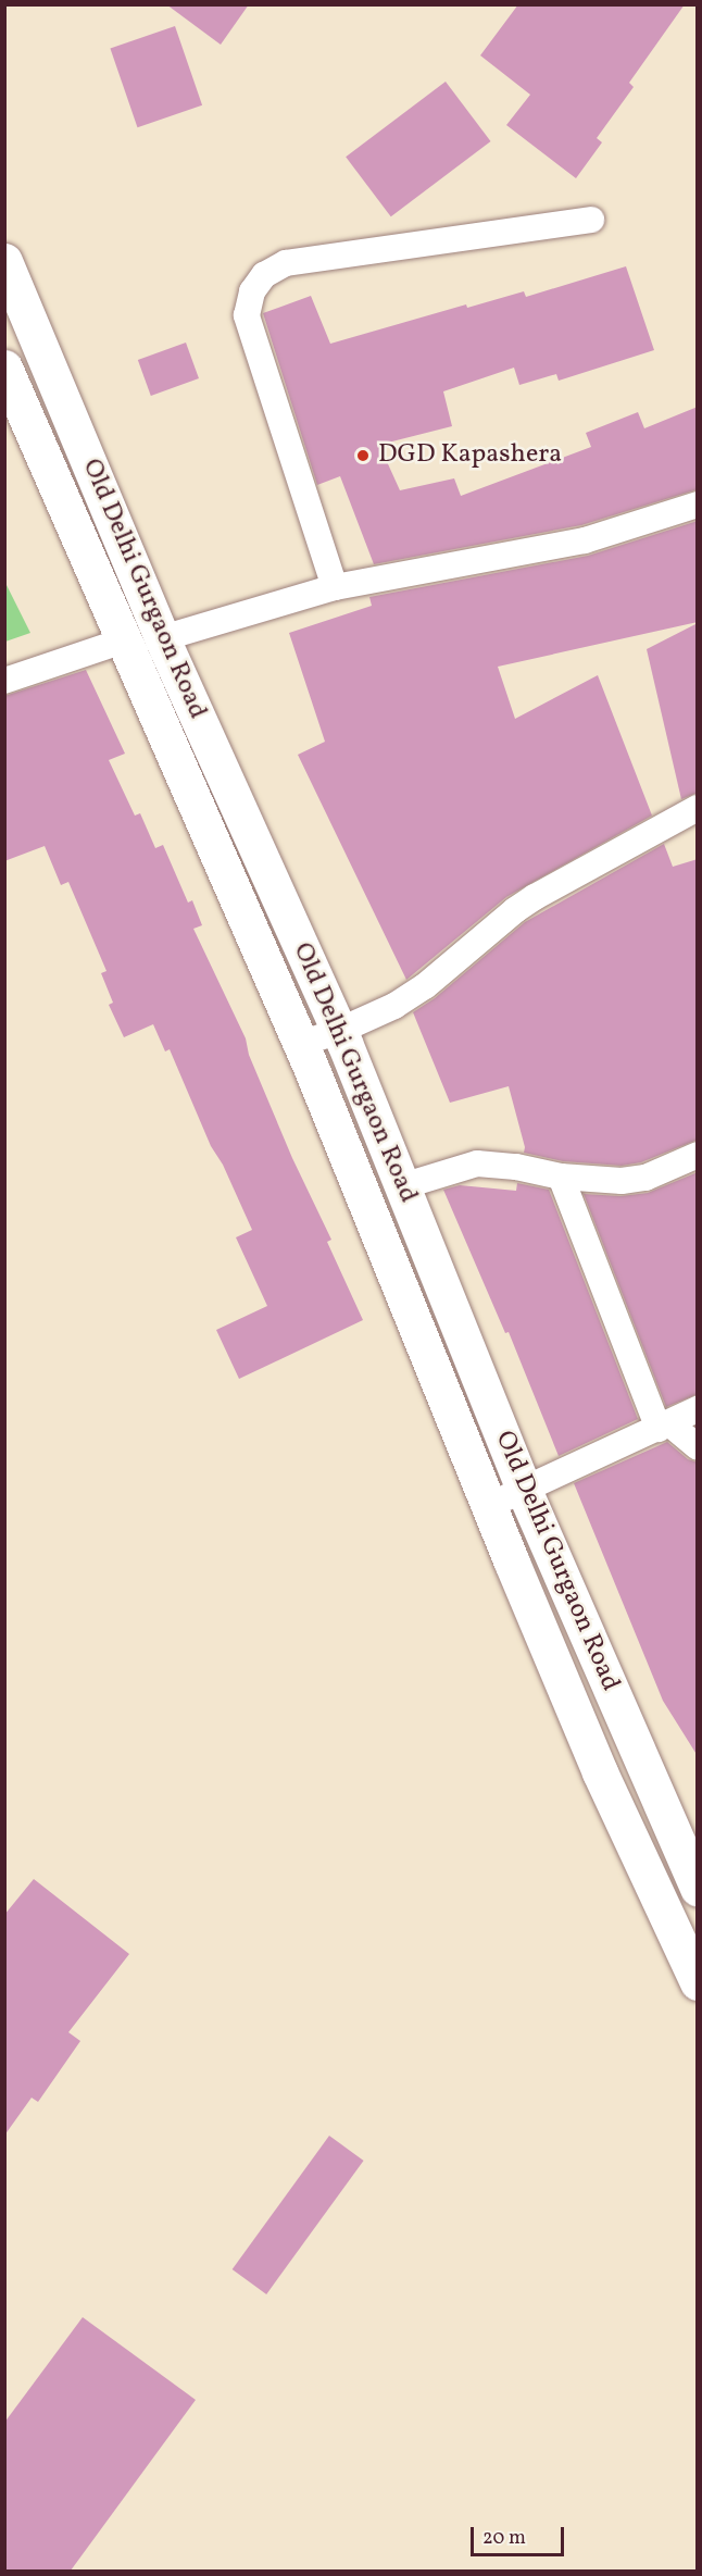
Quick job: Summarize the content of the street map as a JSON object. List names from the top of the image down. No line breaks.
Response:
{"streets":{"main road":["Old Delhi Gurgaon Road"]},"places":["DGD Kapashera"],"scale_bar":"20 m"}
